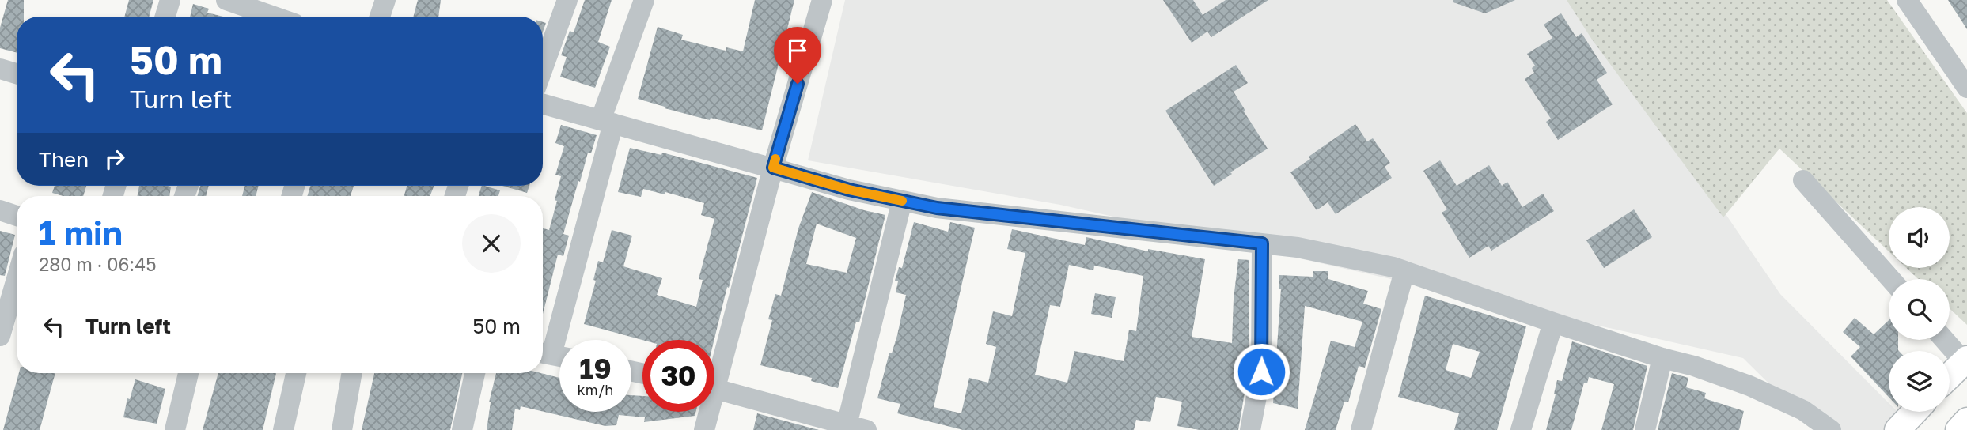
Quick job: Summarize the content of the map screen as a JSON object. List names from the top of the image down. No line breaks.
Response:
{"page":{"turn":["50 m","Turn left"],"then":"Then","heading":["1 min","280 m · 06:45"],"list":[{"name":"Turn left","value":"50 m"}],"speed":"19 km/h","limit":"30"}}
